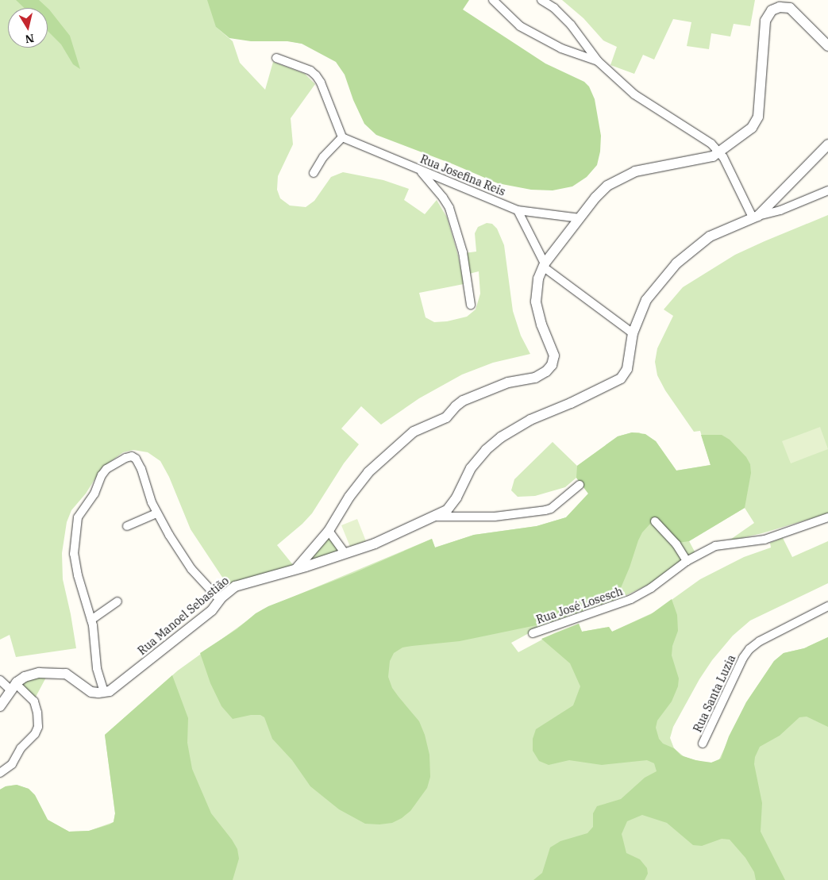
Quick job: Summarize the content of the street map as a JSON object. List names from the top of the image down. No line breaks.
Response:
{"streets":{"street":["Rua Josefina Reis","Rua José Losesch","Rua Manoel Sebastião","Rua Santa Luzia"]},"north":"bottom"}
